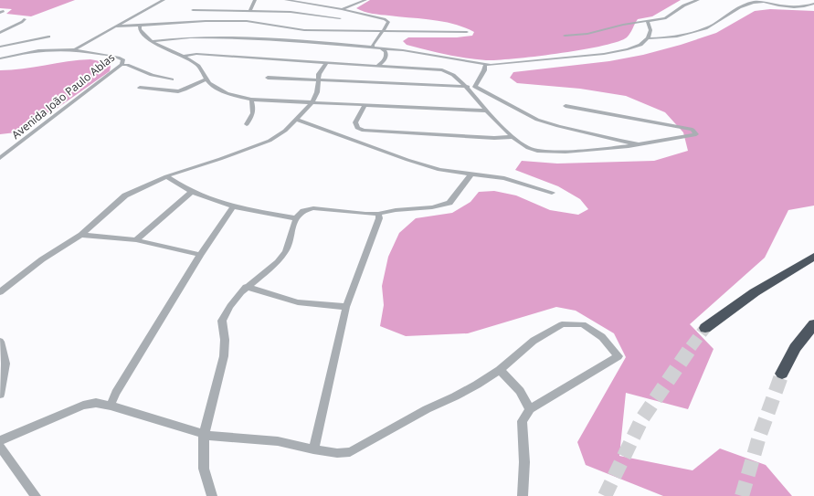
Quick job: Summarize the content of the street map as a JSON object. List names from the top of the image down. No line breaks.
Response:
{"streets":{"street":["Avenida João Paulo Ablas"]}}
